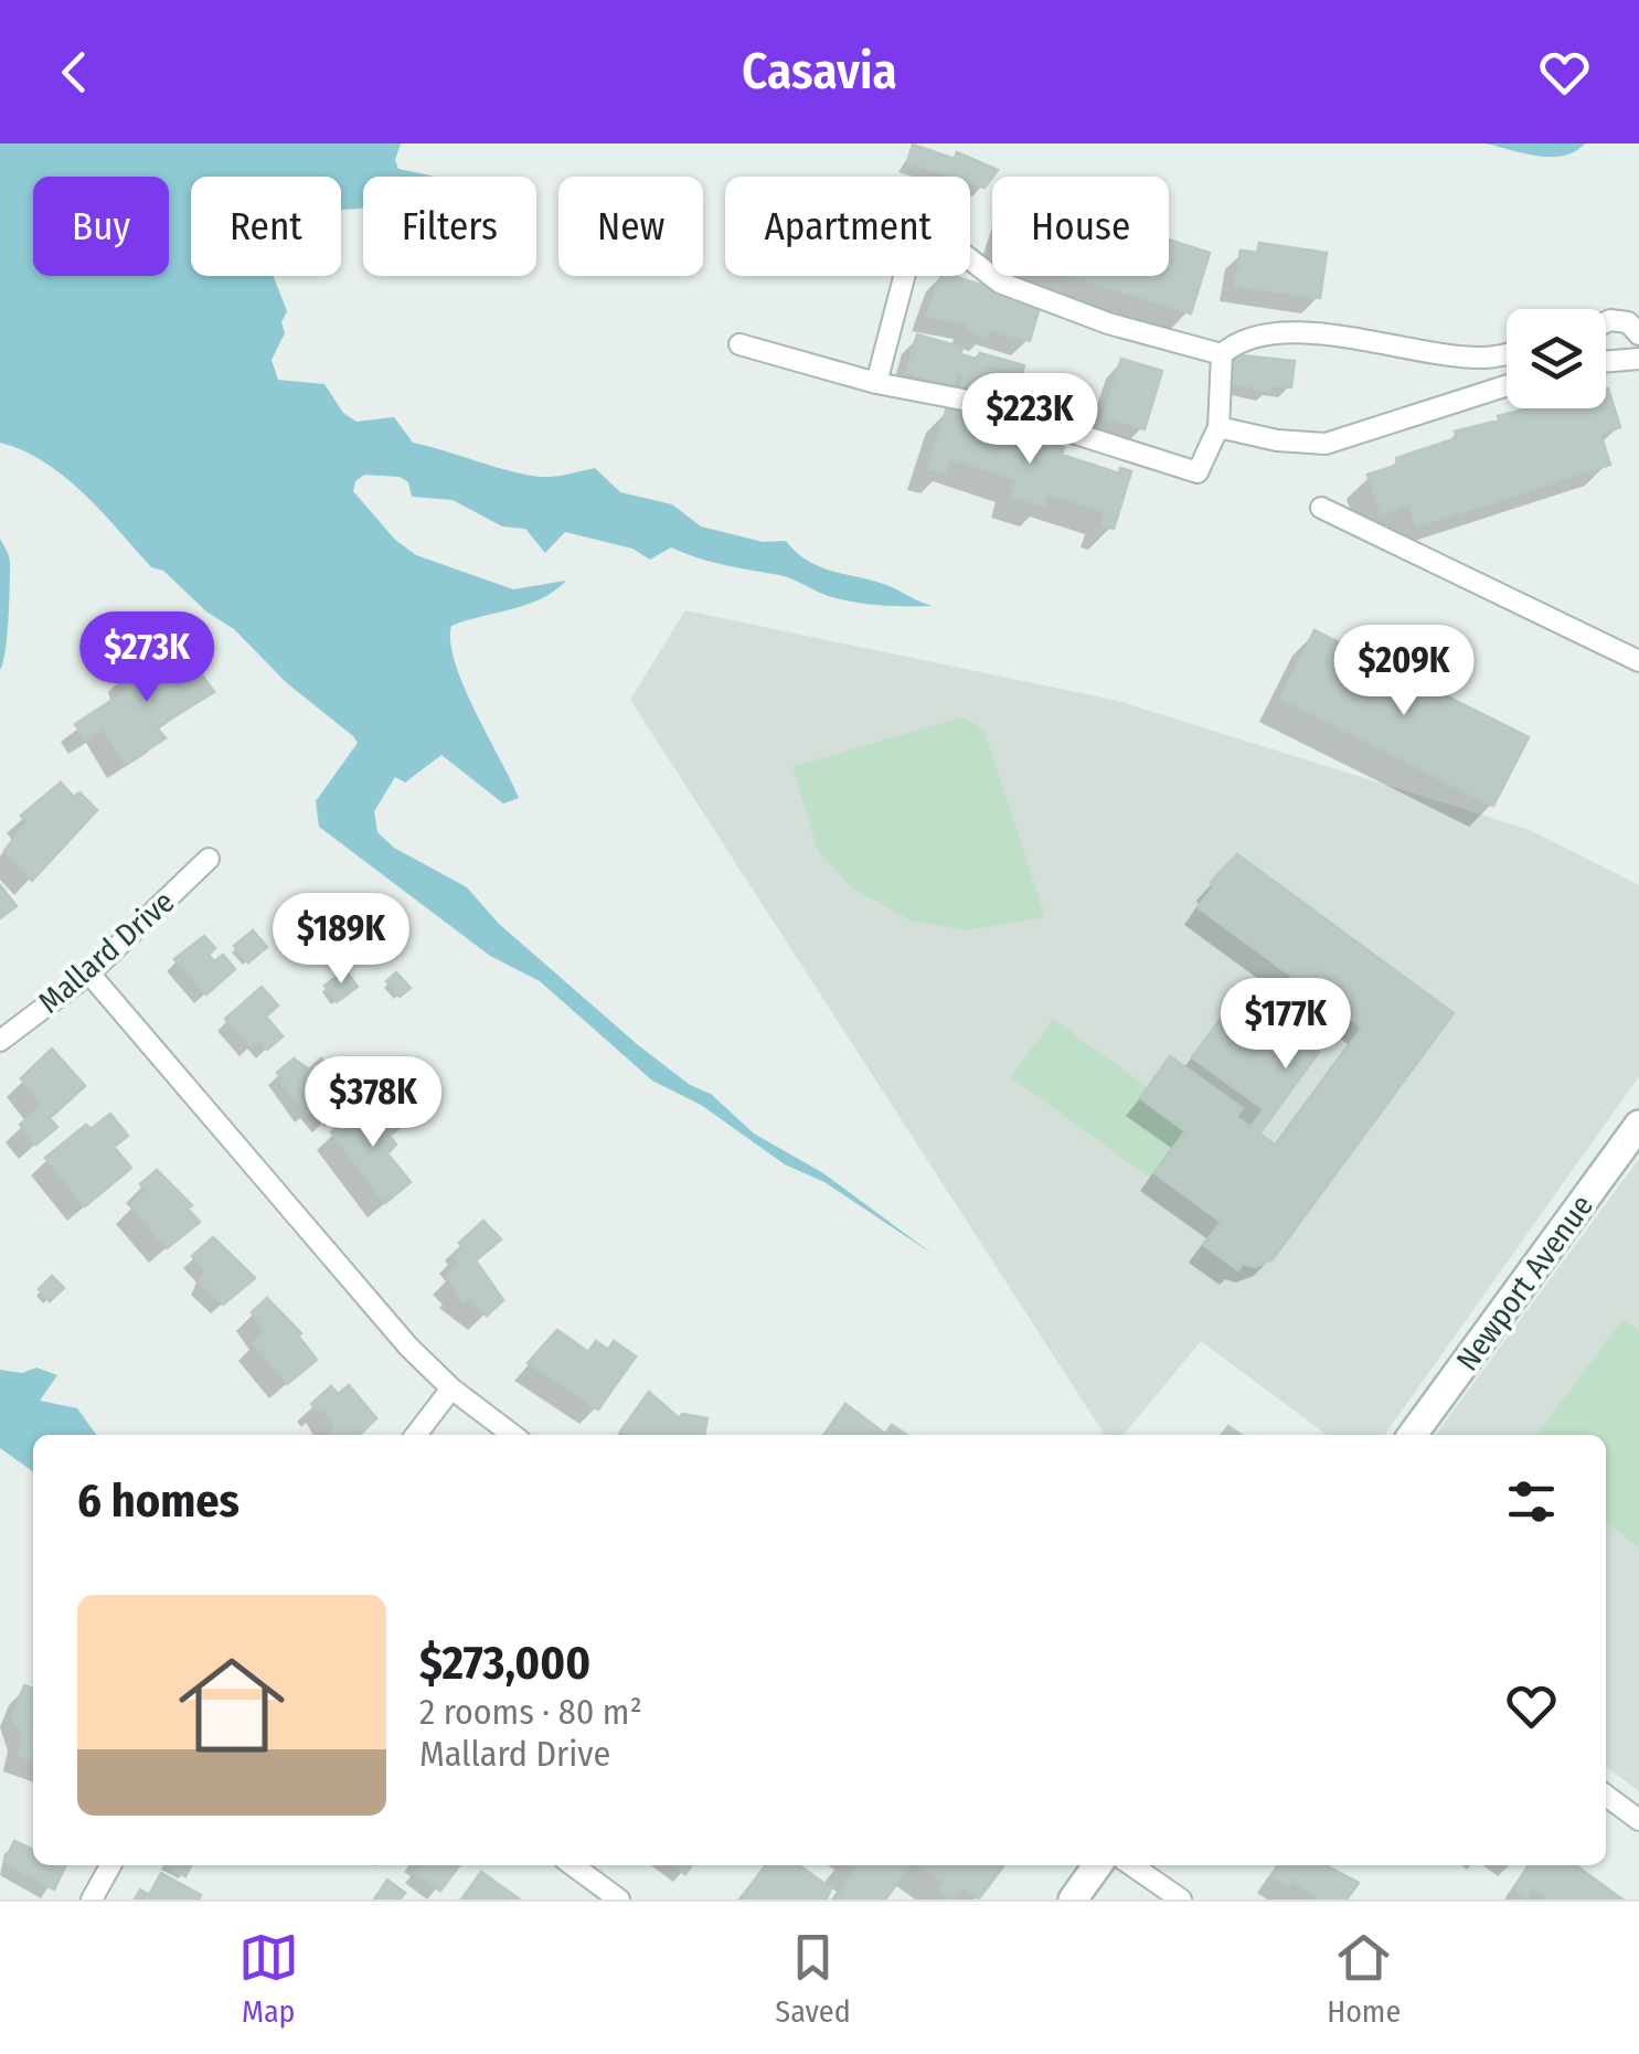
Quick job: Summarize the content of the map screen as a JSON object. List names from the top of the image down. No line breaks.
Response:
{"streets":{"street":["Mallard Drive","Newport Avenue"]},"page":{"header":"Casavia","chip":["Buy","Rent","Filters","New","Apartment","House"],"price":["$223K","$273K","$209K","$189K","$177K","$378K"],"heading":"6 homes","list":[{"name":"$273,000","note":"2 rooms · 80 m² · Mallard Drive"}],"tabs":["Map","Saved","Home"]}}
